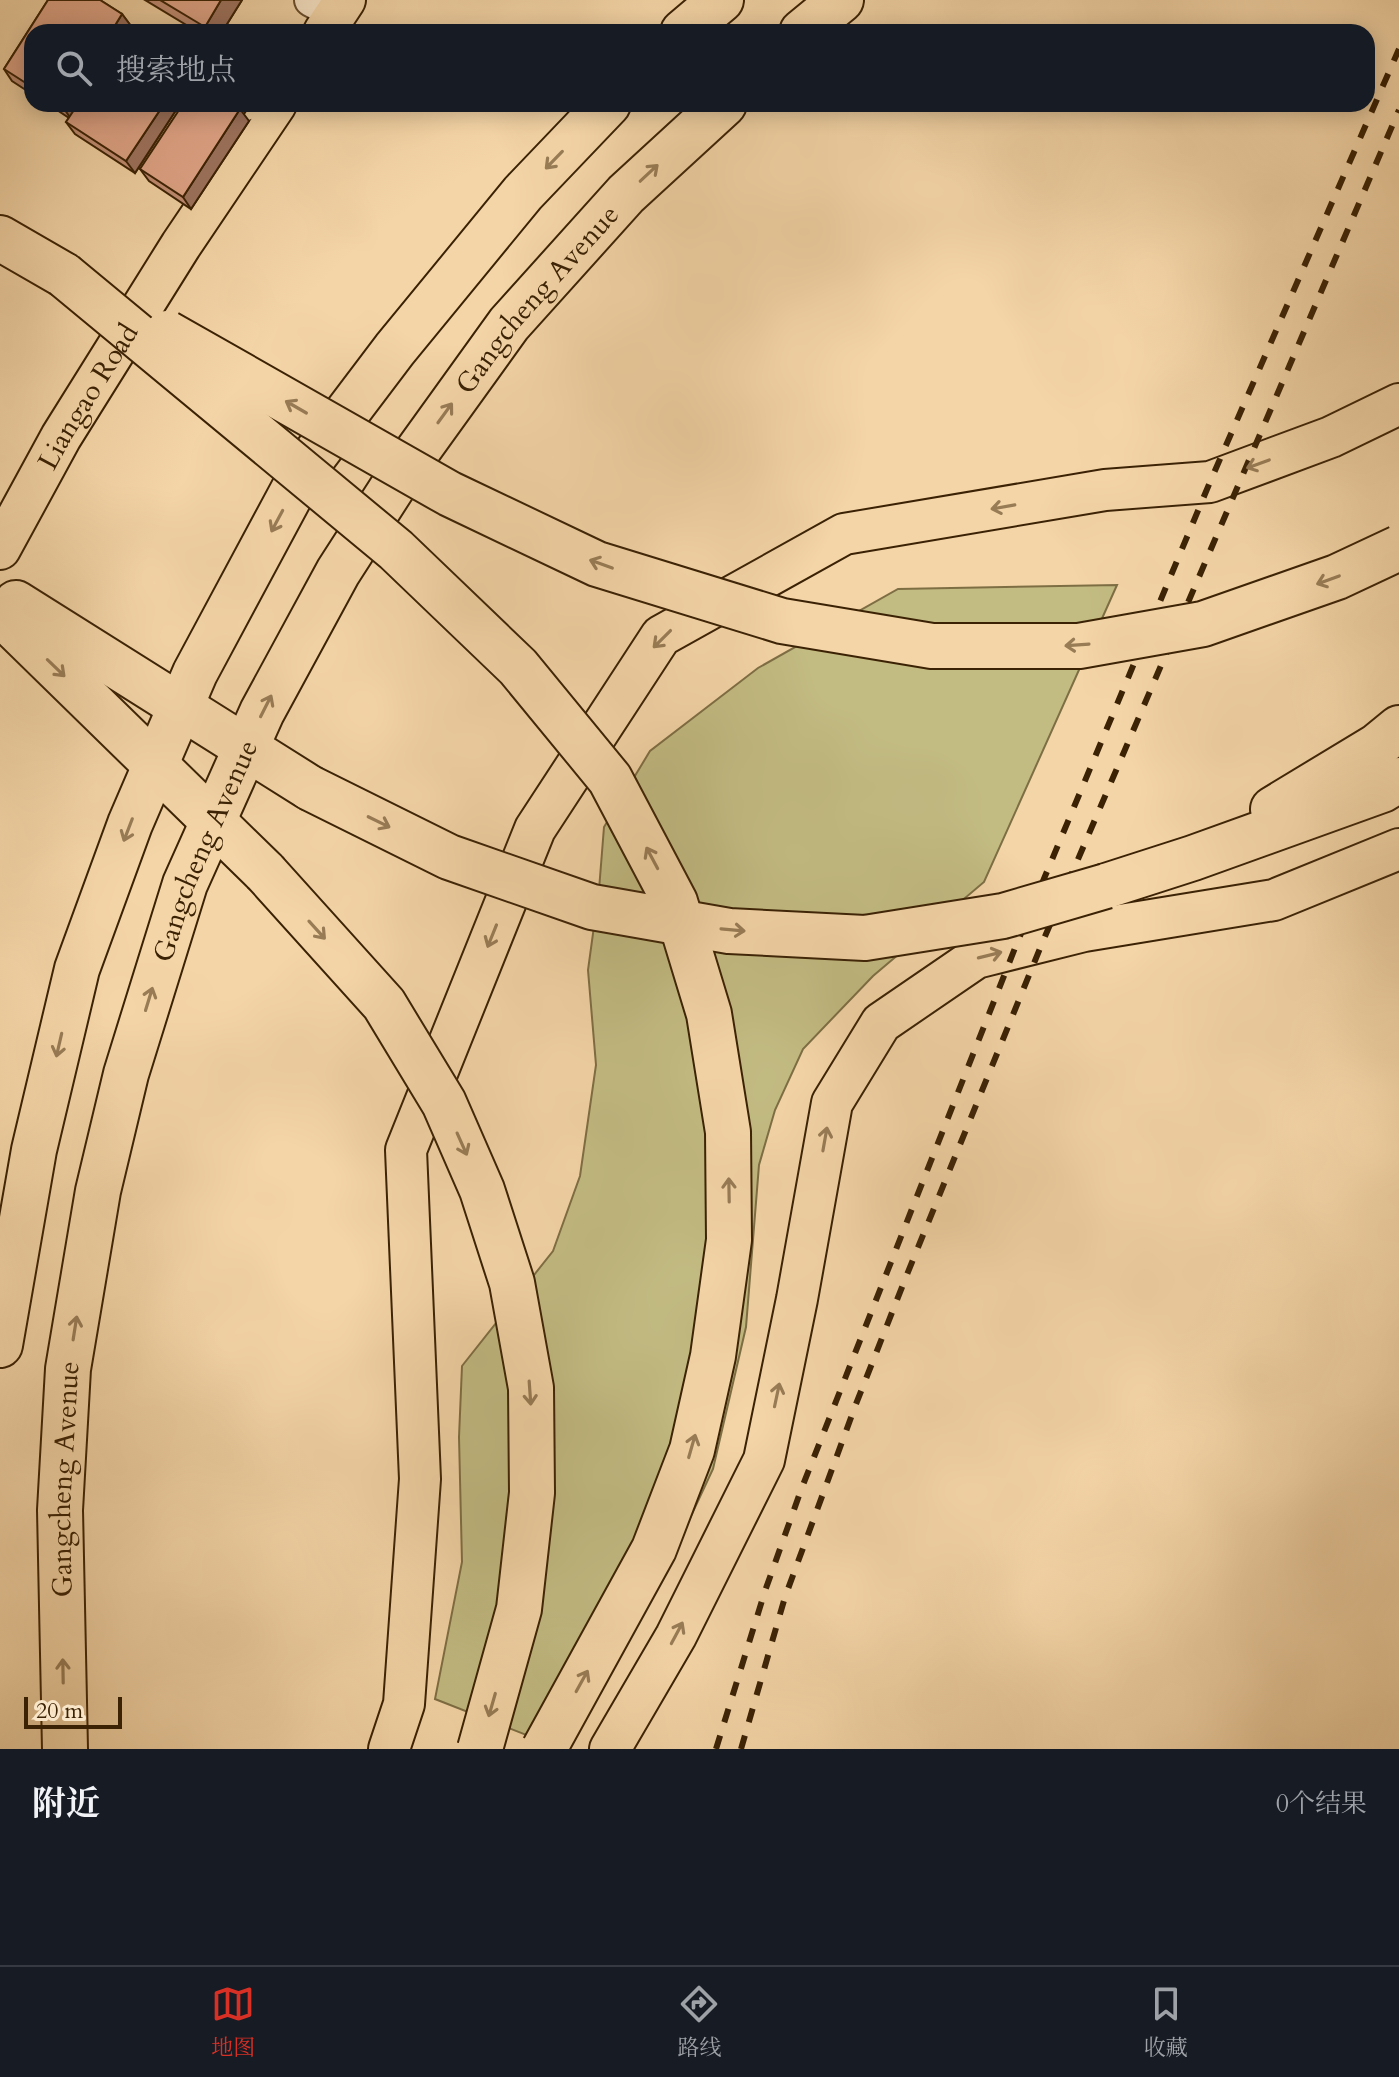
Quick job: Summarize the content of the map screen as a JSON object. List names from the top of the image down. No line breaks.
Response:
{"streets":{"highway":["Gangcheng Avenue"],"main road":["Liangao Road"]},"scale_bar":"20 m","page":{"search":"搜索地点","scale":"20 m","heading":["附近","0个结果"],"nav":["地图","路线","收藏"]}}
